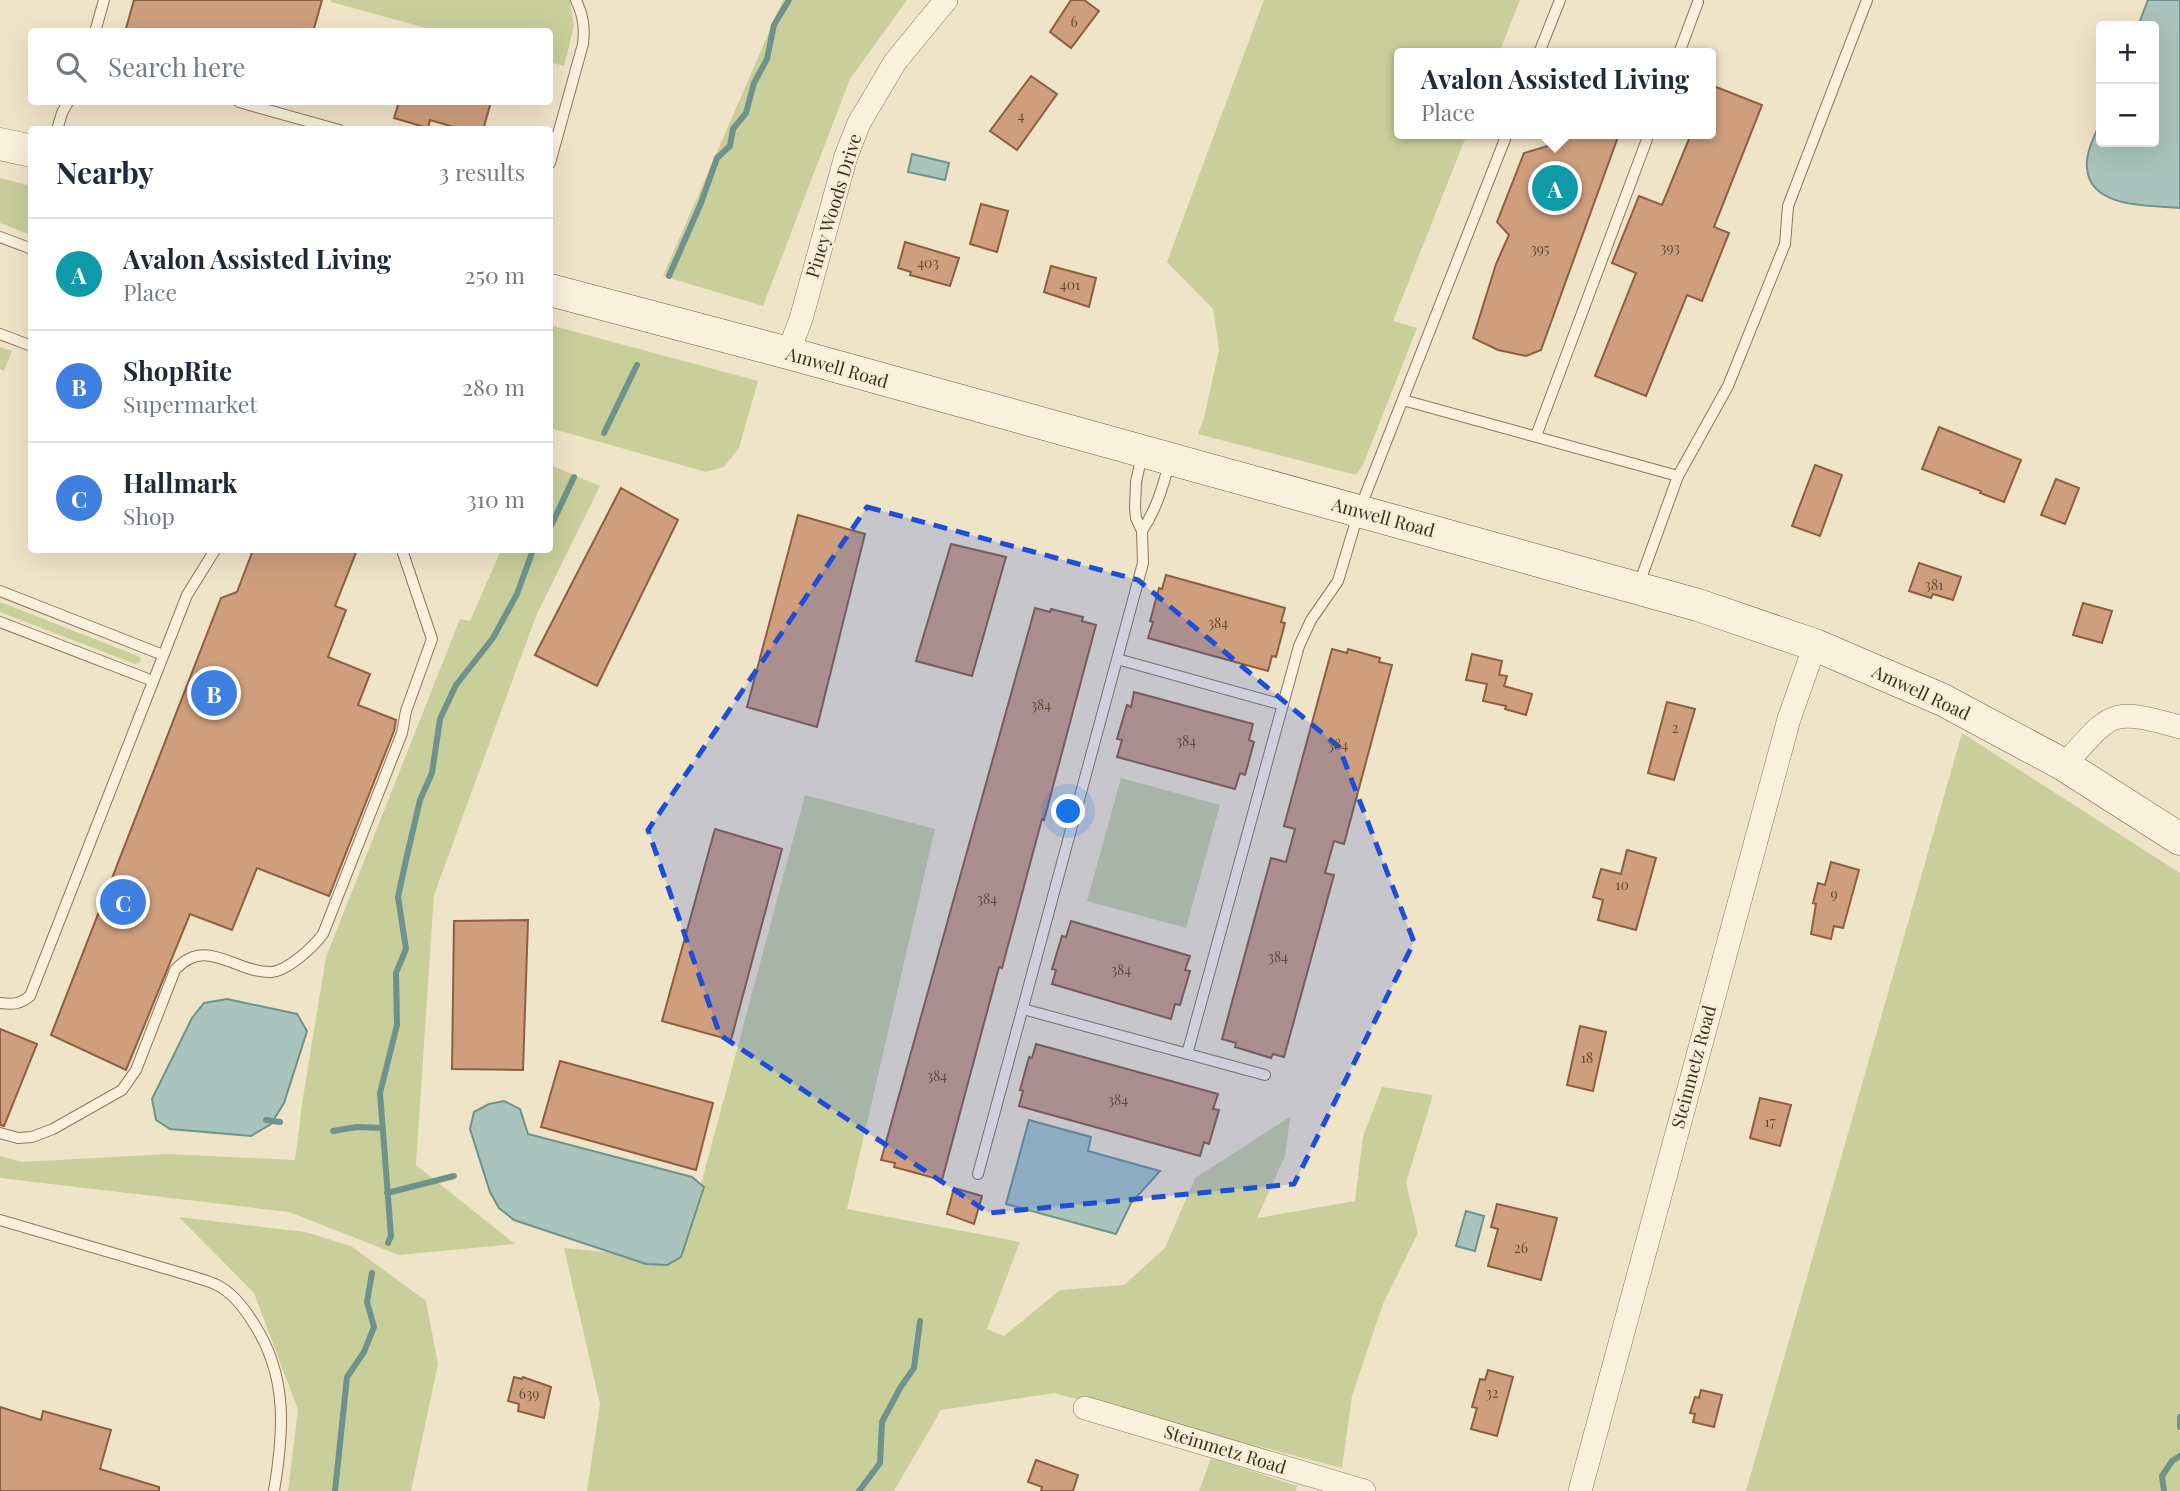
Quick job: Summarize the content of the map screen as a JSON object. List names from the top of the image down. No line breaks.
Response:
{"streets":{"main road":["Amwell Road"],"street":["Piney Woods Drive","Steinmetz Road"]},"crossings":[["Piney Woods Drive","Amwell Road"],["Amwell Road","Steinmetz Road"]],"house_numbers":["6","4","393","395","403","401","381","384","384","2","384","384","10","9","384","384","384","18","384","384","17","26","32","639"],"page":{"map_buttons":["+","−"],"search":"Search here","popup":["Avalon Assisted Living","Place"],"heading":["Nearby","3 results"],"pins":["A","B","C"],"list":[{"mark":"A","name":"Avalon Assisted Living","note":"Place","value":"250 m"},{"mark":"B","name":"ShopRite","note":"Supermarket","value":"280 m"},{"mark":"C","name":"Hallmark","note":"Shop","value":"310 m"}]}}
